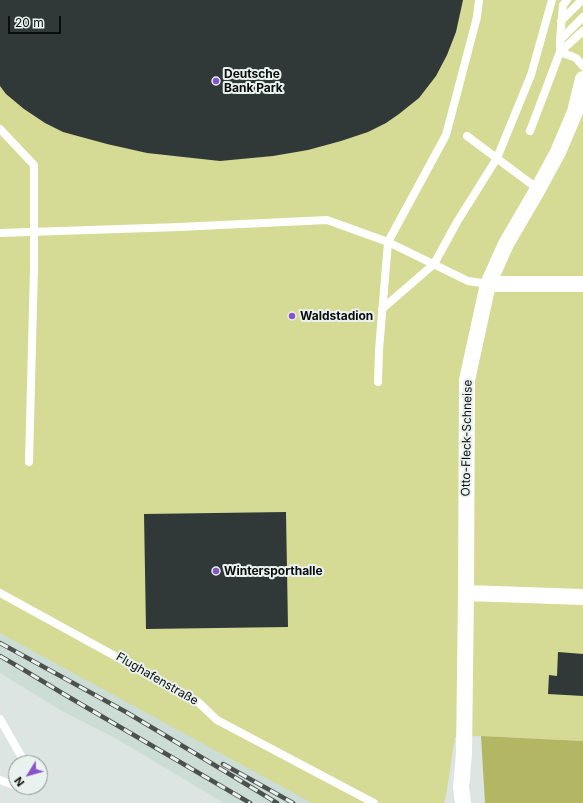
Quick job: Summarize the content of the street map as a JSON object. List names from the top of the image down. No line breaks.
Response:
{"streets":{"street":["Otto-Fleck-Schneise"],"lane":["Flughafenstraße"]},"places":["Deutsche Bank Park","Waldstadion","Wintersporthalle"],"scale_bar":"20 m","north":"bottom left"}
